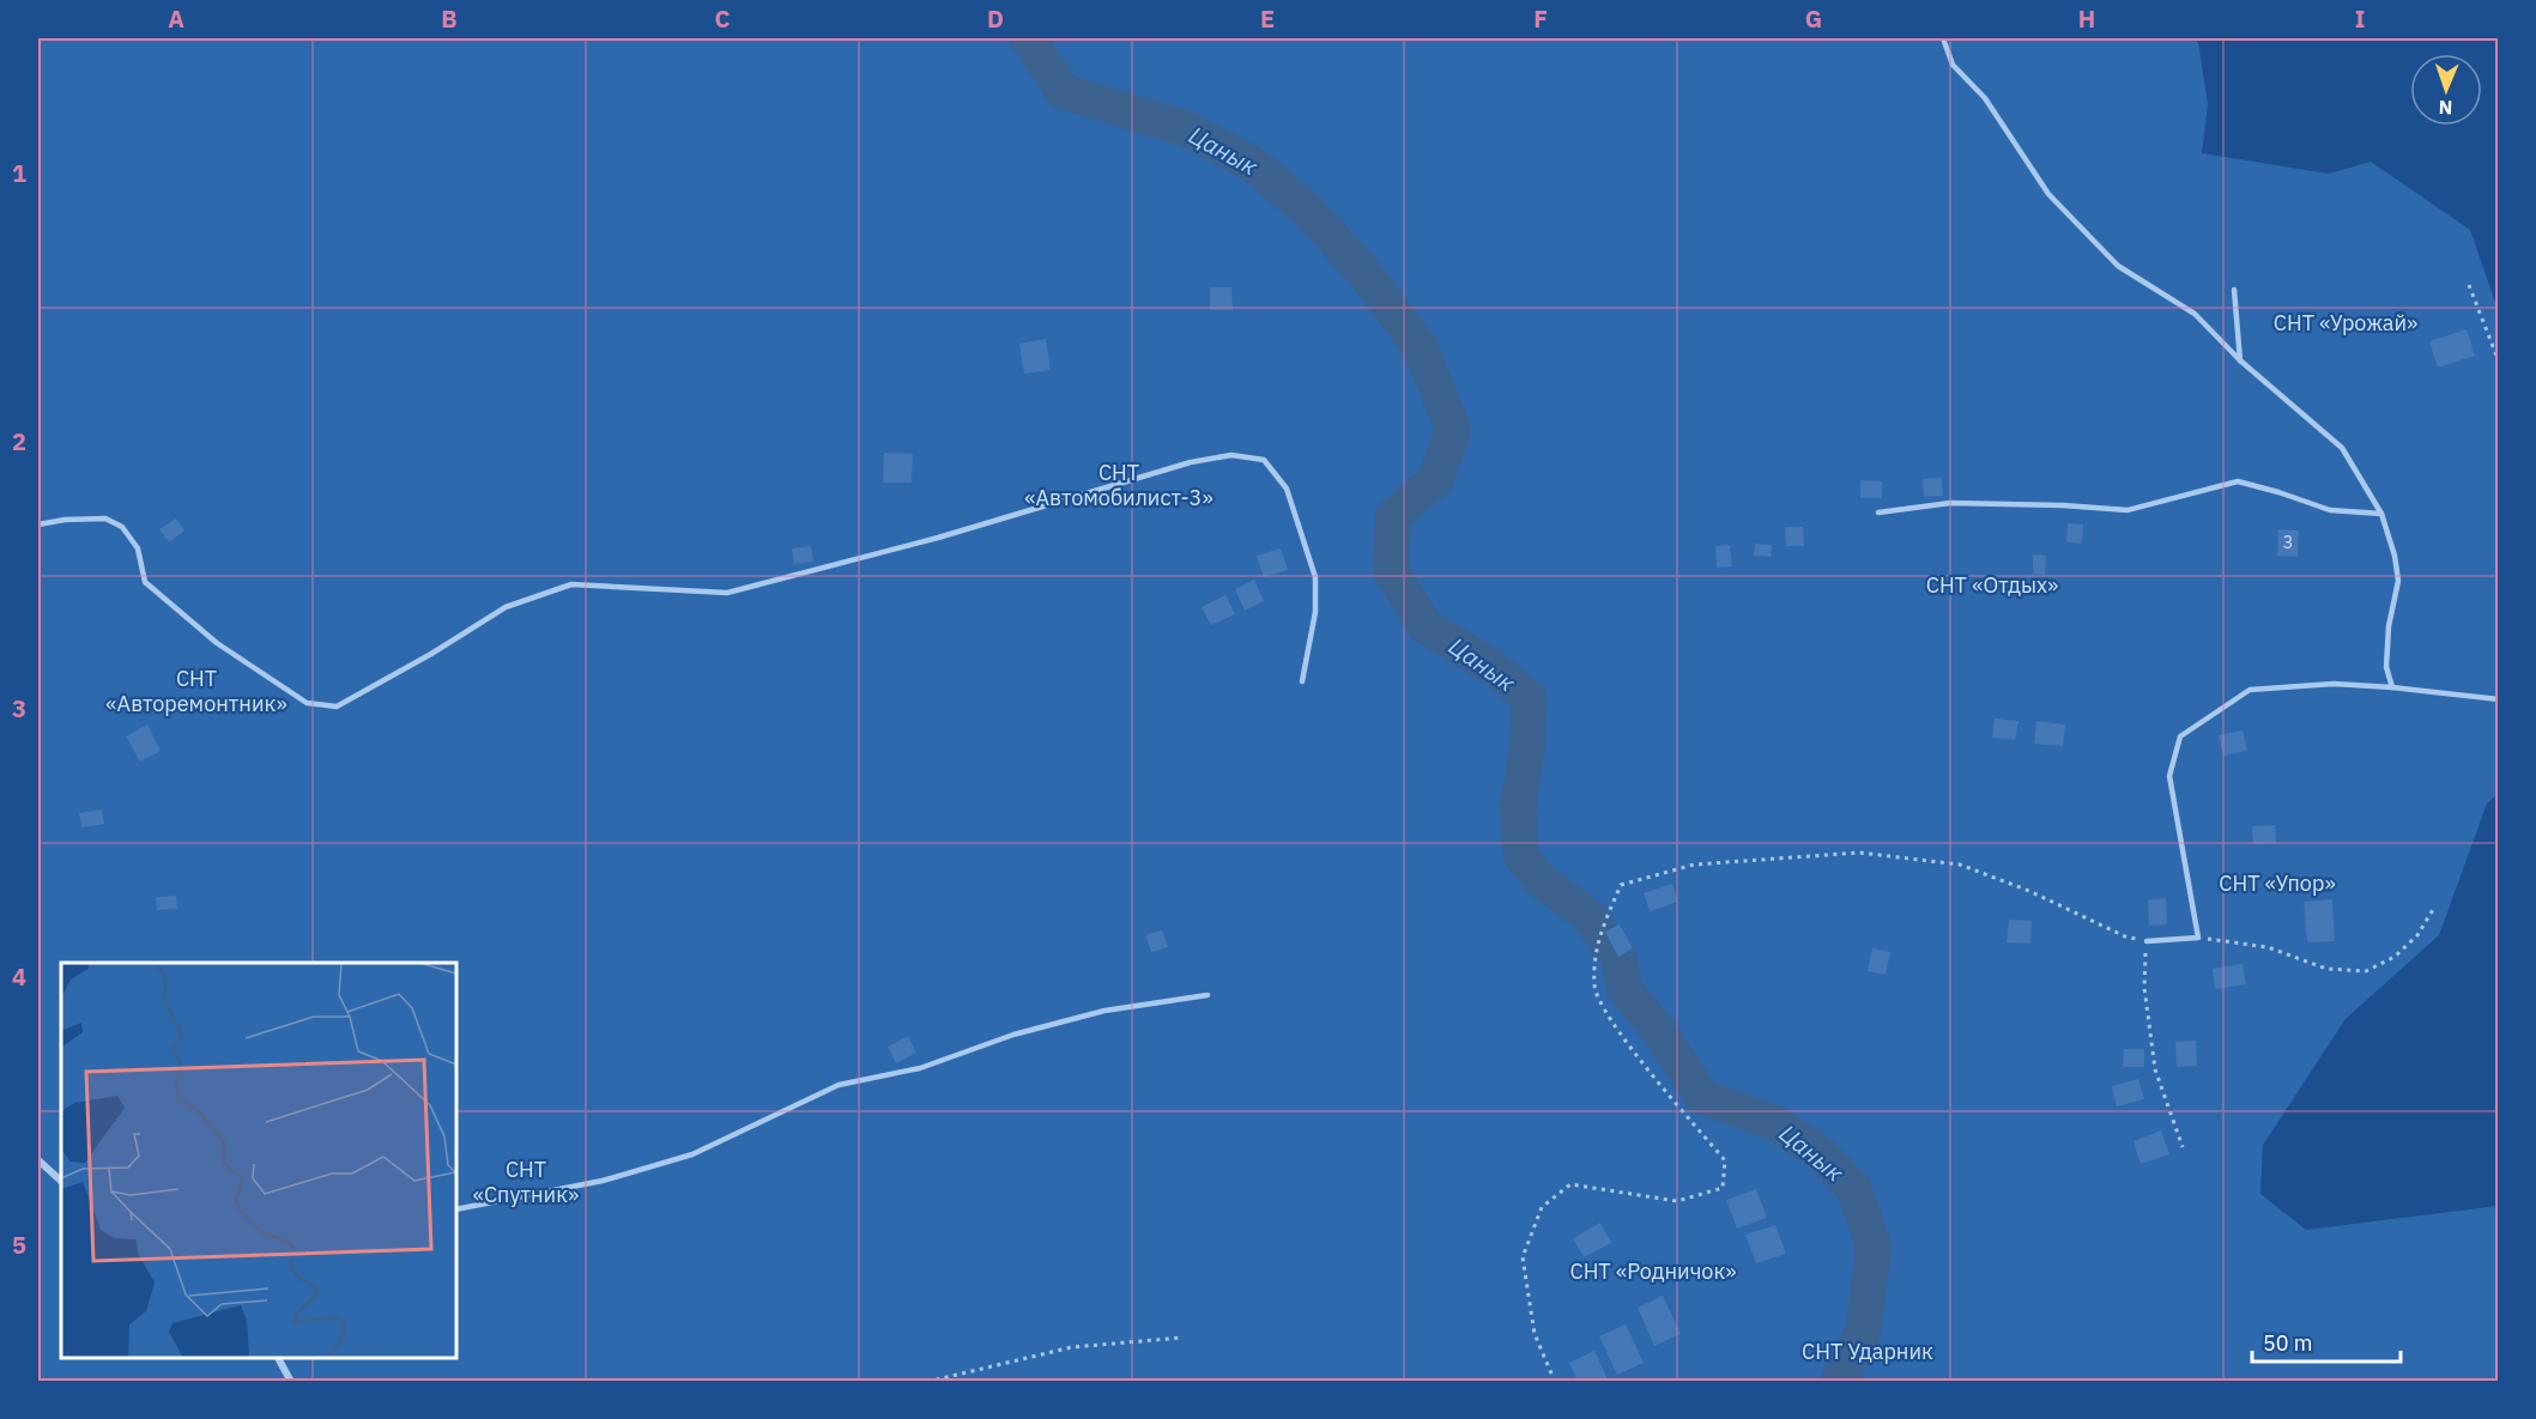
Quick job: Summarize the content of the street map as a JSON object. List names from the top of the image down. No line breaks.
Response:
{"water":["Цанык"],"parks":["СНТ «Урожай»","СНТ «Автомобилист-3»","СНТ «Отдых»","СНТ «Авторемонтник»","СНТ «Упор»","СНТ «Спутник»","СНТ «Родничок»","СНТ Ударник"],"house_numbers":["3"],"scale_bar":"50 m","north":"bottom","grid":{"columns":["A","B","C","D","E","F","G","H","I"],"rows":["1","2","3","4","5"]}}
